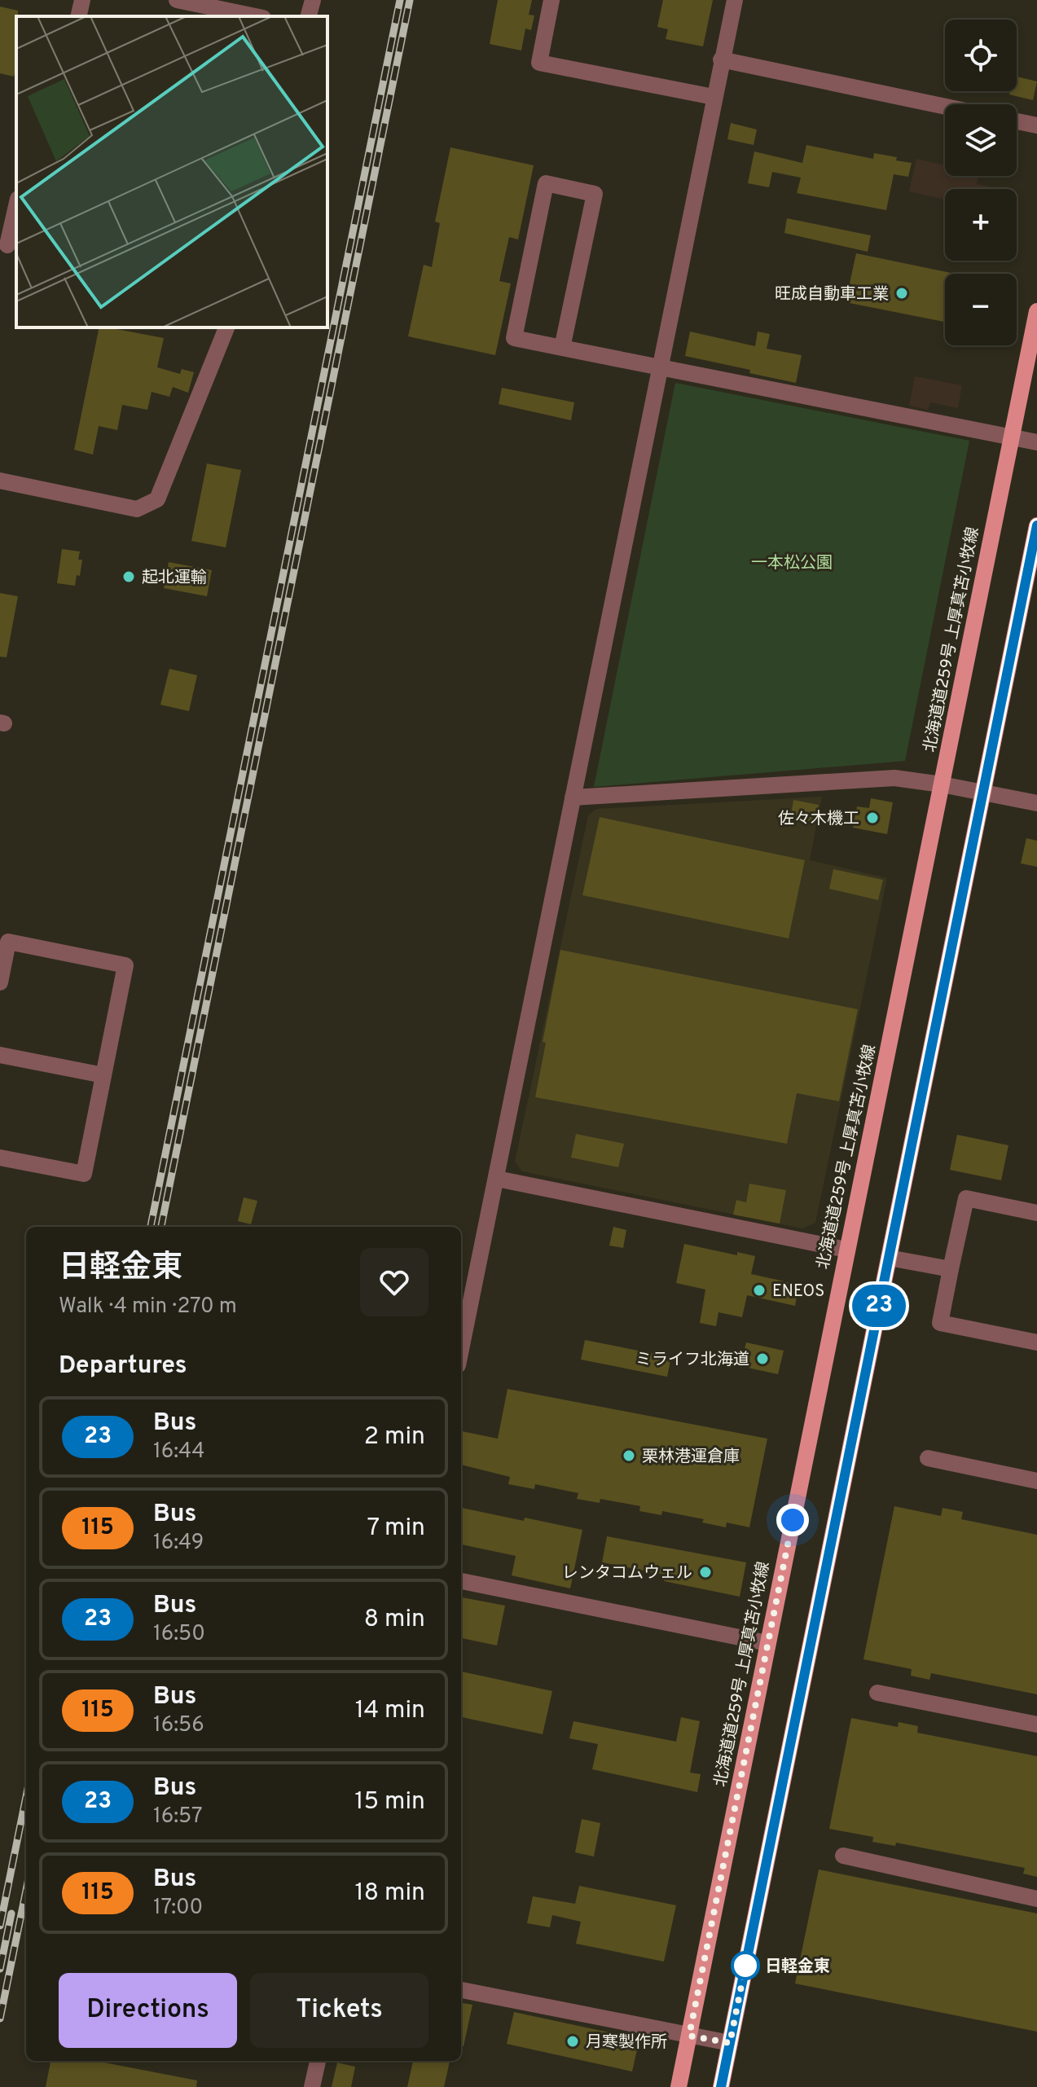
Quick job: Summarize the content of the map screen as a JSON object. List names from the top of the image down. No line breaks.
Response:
{"streets":{"main road":["北海道道259号 上厚真苫小牧線"]},"parks":["一本松公園"],"places":["旺成自動車工業","起北運輸","佐々木機工","ENEOS","ミライフ北海道","栗林港運倉庫","レンタコムウェル","日軽金東","月寒製作所"],"lines":["bus line 23"],"page":{"on_map":"23","map_buttons":["+","−"],"heading":[["日軽金東","Walk · 4 min · 270 m"],"Departures"],"list":[{"mark":"23","name":"Bus","note":"16:44","value":"2 min"},{"mark":"115","name":"Bus","note":"16:49","value":"7 min"},{"mark":"23","name":"Bus","note":"16:50","value":"8 min"},{"mark":"115","name":"Bus","note":"16:56","value":"14 min"},{"mark":"23","name":"Bus","note":"16:57","value":"15 min"},{"mark":"115","name":"Bus","note":"17:00","value":"18 min"}],"buttons":["Directions","Tickets"]}}
